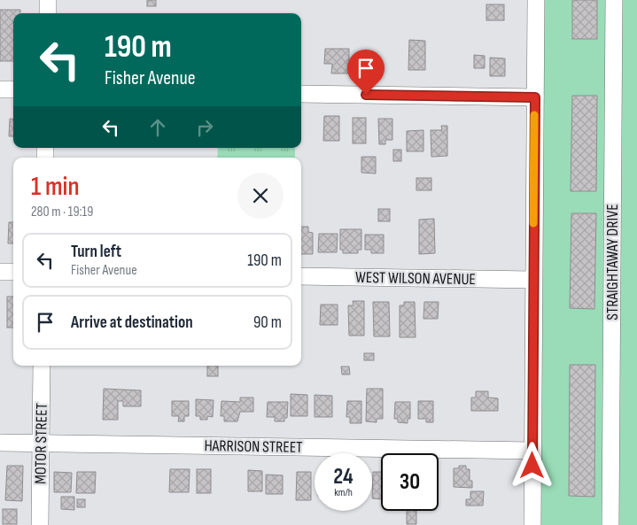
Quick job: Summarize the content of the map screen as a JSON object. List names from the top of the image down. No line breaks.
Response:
{"streets":{"street":["STRAIGHTAWAY DRIVE","WEST WILSON AVENUE","MOTOR STREET","HARRISON STREET"]},"crossings":[["MOTOR STREET","HARRISON STREET"]],"page":{"turn":["190 m","Fisher Avenue"],"heading":["1 min","280 m · 19:19"],"list":[{"name":"Turn left","note":"Fisher Avenue","value":"190 m"},{"name":"Arrive at destination","value":"90 m"}],"speed":"24 km/h","limit":"30"}}
